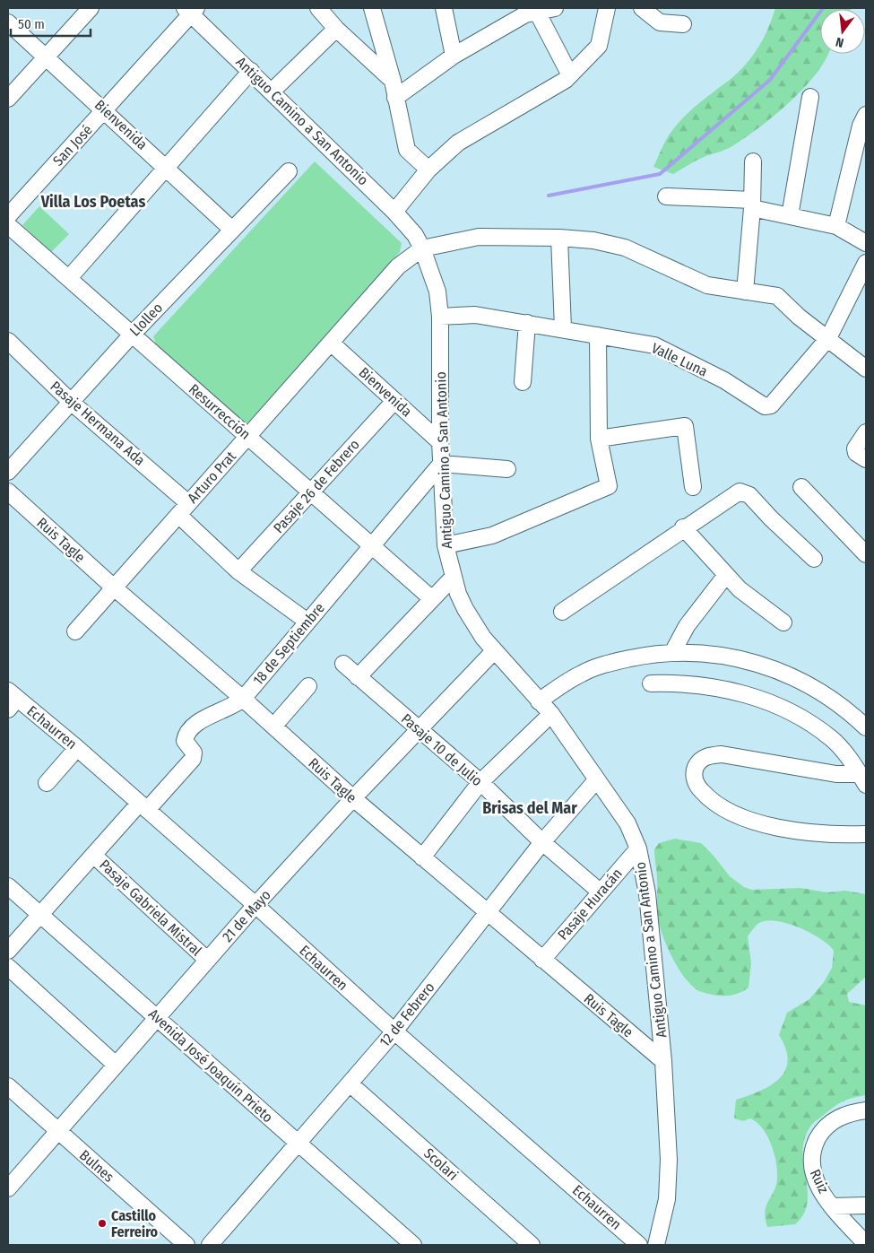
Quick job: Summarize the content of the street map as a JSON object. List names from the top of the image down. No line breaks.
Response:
{"streets":{"street":["Antiguo Camino a San Antonio","Bienvenida","San José","Llolleo","Valle Luna","Resurrección","Pasaje Hermana Ada","Arturo Prat","Pasaje 26 de Febrero","Ruis Tagle","18 de Septiembre","Echaurren","Pasaje 10 de Julio","Pasaje Huracán","Pasaje Gabriela Mistral","21 de Mayo","12 de Febrero","Avenida José Joaquín Prieto","Scolari","Bulnes","Ruiz"]},"crossings":[["Antiguo Camino a San Antonio","Bienvenida"],["Antiguo Camino a San Antonio","San José"],["Antiguo Camino a San Antonio","Valle Luna"],["Antiguo Camino a San Antonio","Arturo Prat"],["Antiguo Camino a San Antonio","Ruis Tagle"],["Antiguo Camino a San Antonio","18 de Septiembre"],["Antiguo Camino a San Antonio","Pasaje Huracán"],["Antiguo Camino a San Antonio","21 de Mayo"],["Antiguo Camino a San Antonio","12 de Febrero"],["Bienvenida","San José"],["Bienvenida","Llolleo"],["Bienvenida","Arturo Prat"],["Bienvenida","Pasaje 26 de Febrero"],["Llolleo","Resurrección"],["Llolleo","Pasaje Hermana Ada"],["Resurrección","Arturo Prat"],["Resurrección","Pasaje 26 de Febrero"],["Resurrección","18 de Septiembre"],["Pasaje Hermana Ada","Arturo Prat"],["Pasaje Hermana Ada","Pasaje 26 de Febrero"],["Pasaje Hermana Ada","18 de Septiembre"],["Arturo Prat","Ruis Tagle"],["Ruis Tagle","18 de Septiembre"],["Ruis Tagle","Pasaje Huracán"],["Ruis Tagle","21 de Mayo"],["Ruis Tagle","12 de Febrero"],["18 de Septiembre","Echaurren"],["18 de Septiembre","Pasaje Gabriela Mistral"],["18 de Septiembre","Avenida José Joaquín Prieto"],["Echaurren","21 de Mayo"],["Echaurren","12 de Febrero"],["Pasaje 10 de Julio","Pasaje Huracán"],["Pasaje 10 de Julio","21 de Mayo"],["Pasaje 10 de Julio","12 de Febrero"],["Pasaje Gabriela Mistral","21 de Mayo"],["21 de Mayo","Avenida José Joaquín Prieto"],["21 de Mayo","Bulnes"],["12 de Febrero","Avenida José Joaquín Prieto"],["12 de Febrero","Scolari"]],"districts":["Villa Los Poetas","Brisas del Mar"],"places":["Castillo Ferreiro"],"scale_bar":"50 m","north":"bottom"}
